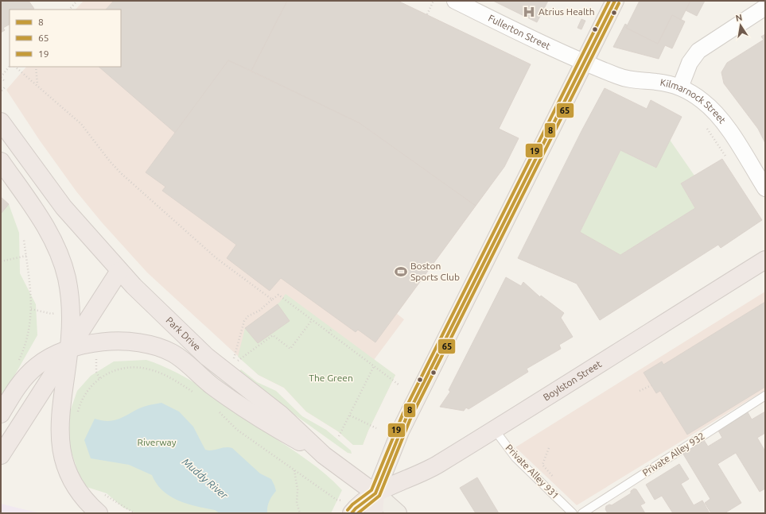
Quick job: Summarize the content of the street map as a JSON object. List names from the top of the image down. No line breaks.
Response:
{"streets":{"highway":["Park Drive","Boylston Street"],"street":["Fullerton Street","Kilmarnock Street"],"lane":["Private Alley 932","Private Alley 931"]},"crossings":[["Fullerton Street","Kilmarnock Street"],["Park Drive","Boylston Street"],["Boylston Street","Private Alley 931"]],"water":["Muddy River"],"parks":["The Green","Riverway"],"places":{"hospital":["Atrius Health"],"sports":["Boston Sports Club"]},"lines":["transit line 8","transit line 19","transit line 65"],"legend":["8","65","19"],"north":"top"}
